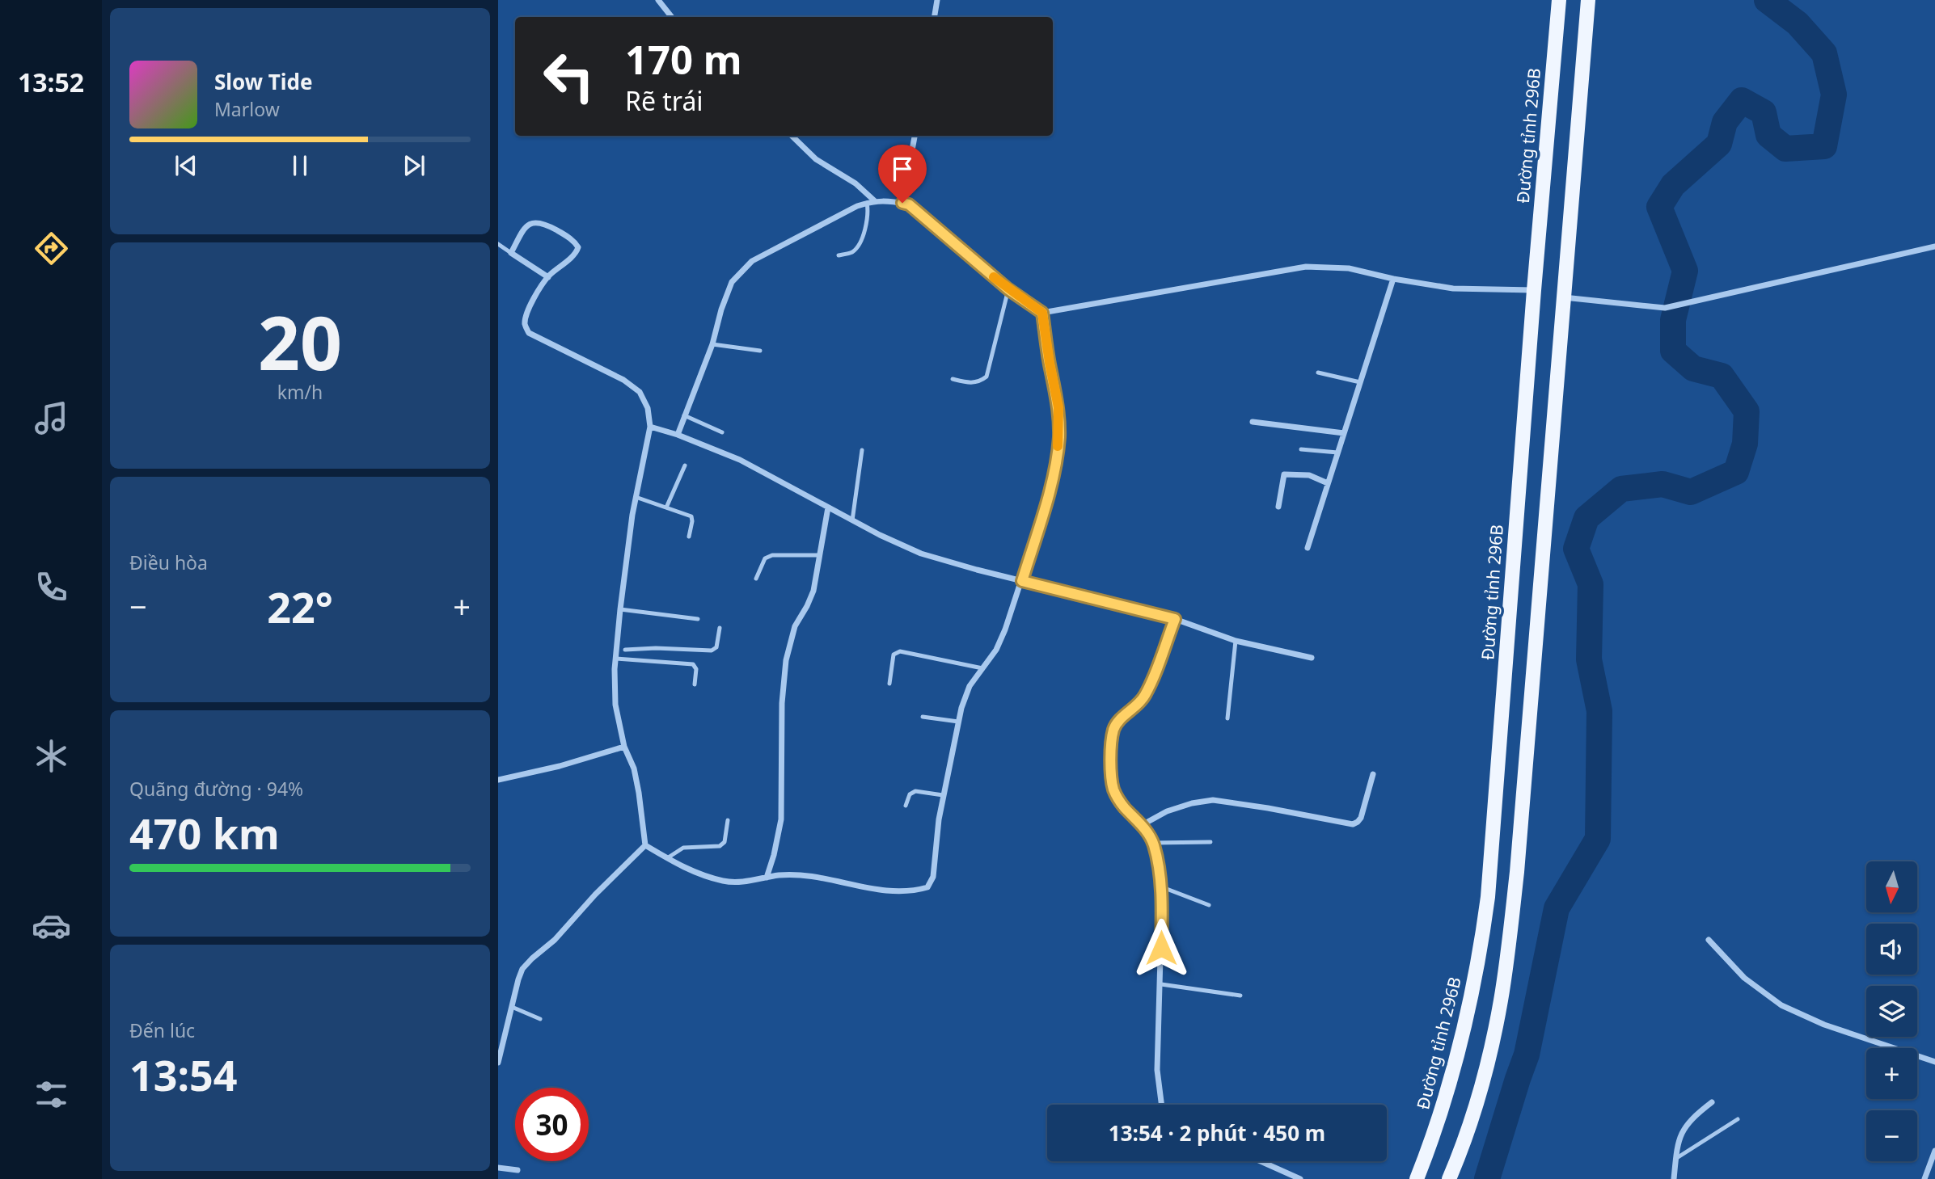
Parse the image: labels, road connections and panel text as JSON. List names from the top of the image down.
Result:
{
  "streets": {
    "main road": ["Đường tỉnh 296B"]
  },
  "north": "bottom",
  "page": {
    "tabs": "13:52",
    "turn": ["170 m", "Rẽ trái"],
    "song": ["Slow Tide", "Marlow"],
    "tile": [
      ["20", "km/h"],
      "Điều hòa",
      ["Quãng đường · 94%", "470 km"],
      ["Đến lúc", "13:54"]
    ],
    "heat": ["−", "22°", "+"],
    "map_buttons": ["+", "−"],
    "limit": "30",
    "trip": "13:54 · 2 phút · 450 m"
  }
}
